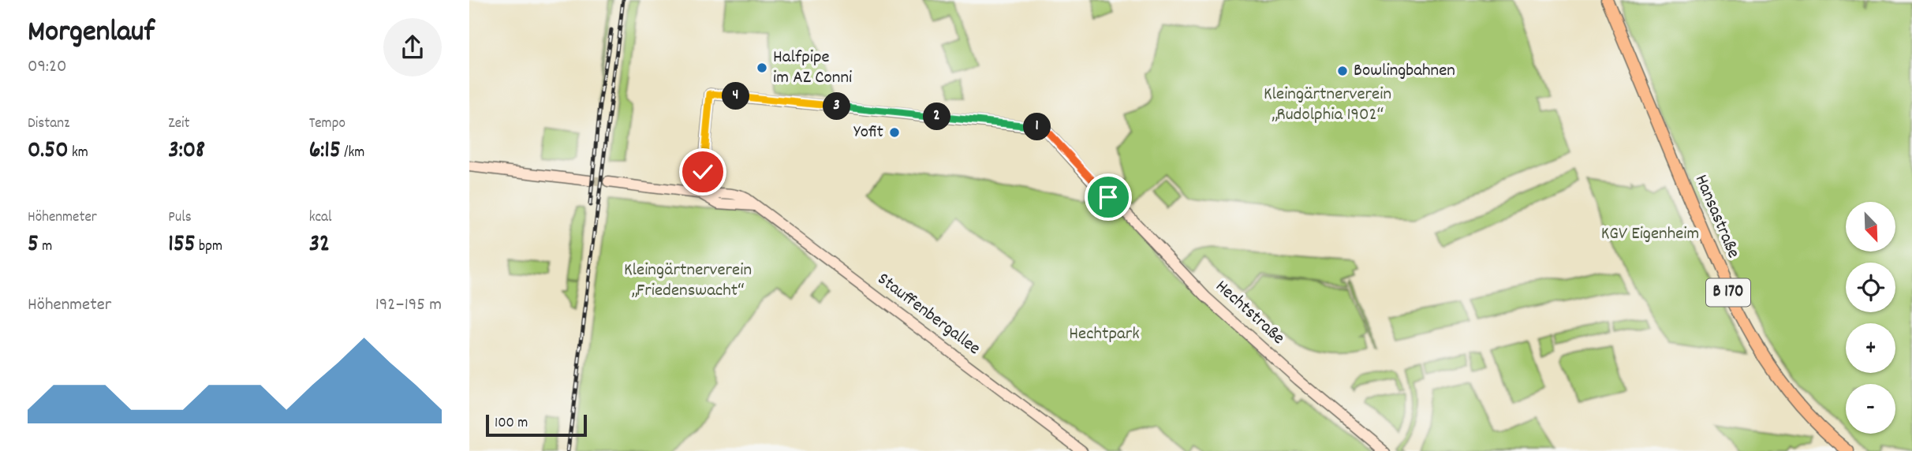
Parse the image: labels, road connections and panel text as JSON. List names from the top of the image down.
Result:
{
  "streets": {
    "main road": ["Hansastraße", "B 170"],
    "street": ["Hechtstraße", "Stauffenbergallee"]
  },
  "crossings": [
    ["Hechtstraße", "Stauffenbergallee"]
  ],
  "parks": [
    "Kleingärtnerverein „Rudolphia 1902“",
    "KGV Eigenheim",
    "Kleingärtnerverein „Friedenswacht“",
    "Hechtpark"
  ],
  "places": ["Halfpipe im AZ Conni", "Bowlingbahnen", "Yofit"],
  "scale_bar": "100 m",
  "north": "bottom right",
  "page": {
    "heading": ["Morgenlauf", "09:20"],
    "pins": [
      "4",
      "3",
      "2",
      "1"
    ],
    "stats": [
      ["Distanz", "0.50 km"],
      ["Zeit", "3:08"],
      ["Tempo", "6:15 /km"],
      ["Höhenmeter", "5 m"],
      ["Puls", "155 bpm"],
      ["kcal", "32"]
    ],
    "map_buttons": ["+", "−"],
    "chart": ["Höhenmeter", "192–195 m"],
    "scale": "100 m"
  }
}
